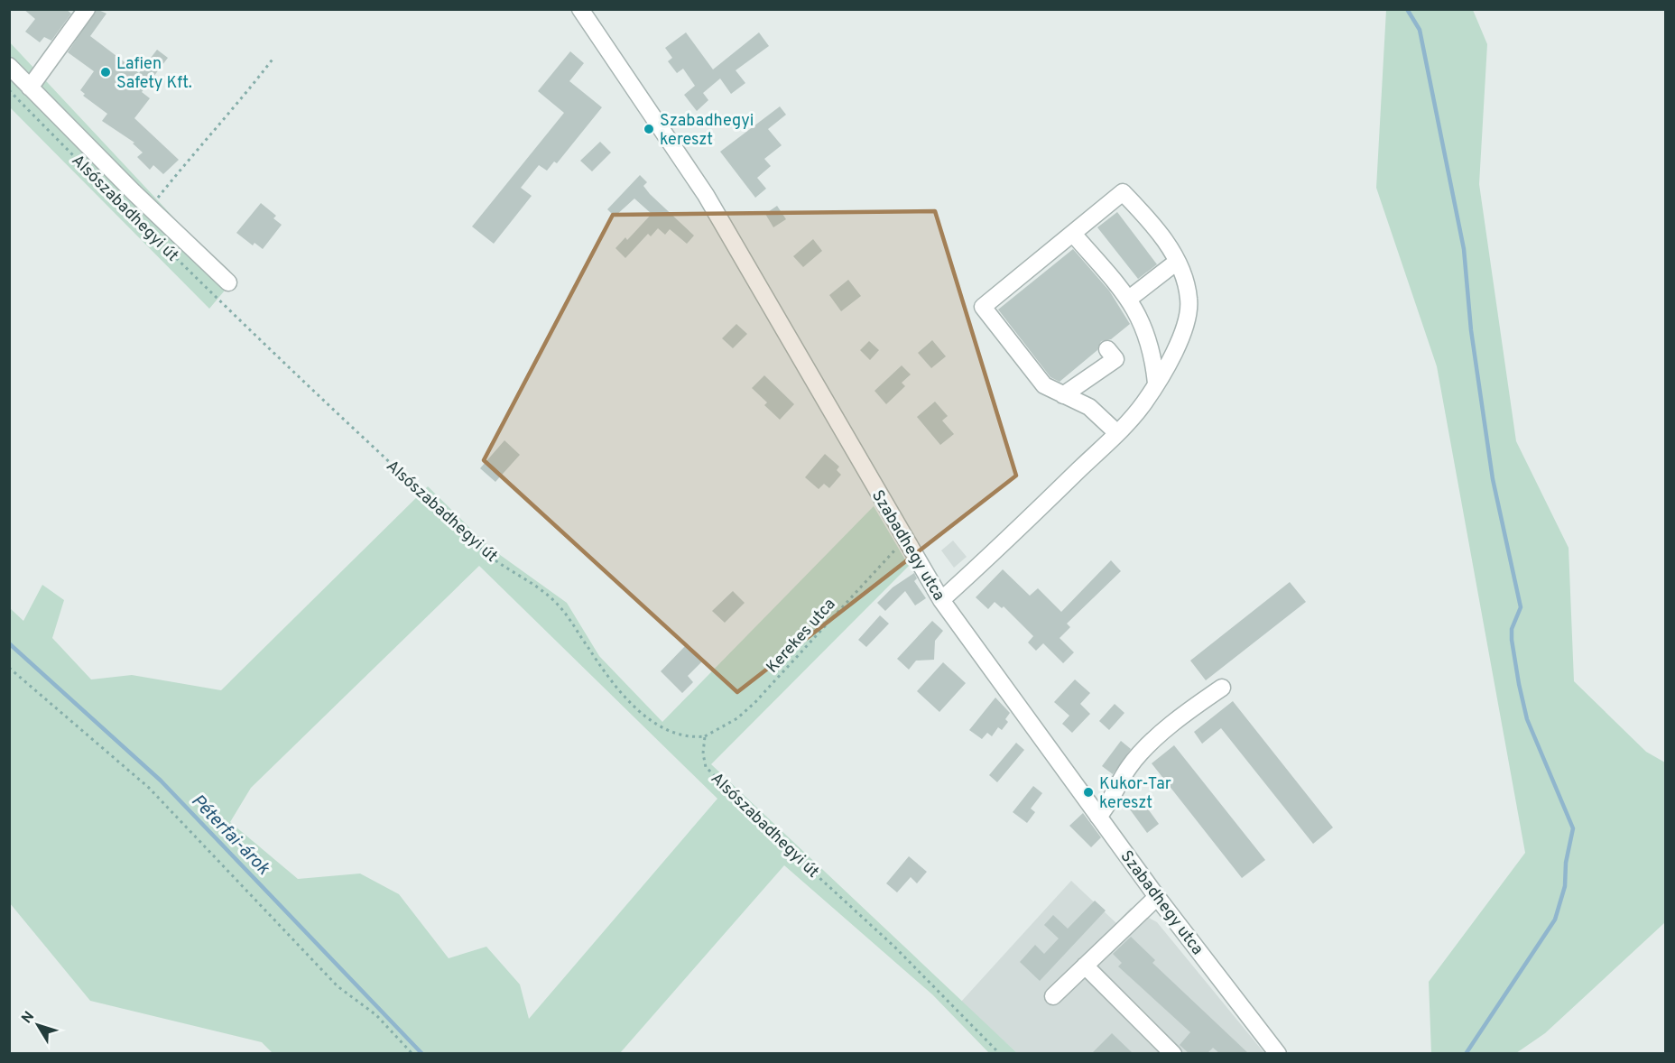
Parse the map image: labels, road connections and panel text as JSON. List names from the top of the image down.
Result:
{
  "streets": {
    "street": ["Alsószabadhegyi út", "Szabadhegy utca"],
    "path": ["Kerekes utca"]
  },
  "crossings": [
    ["Alsószabadhegyi út", "Kerekes utca"],
    ["Szabadhegy utca", "Kerekes utca"]
  ],
  "water": ["Péterfai-árok"],
  "places": ["Lafien Safety Kft.", "Szabadhegyi kereszt", "Kukor-Tar kereszt"],
  "north": "top left"
}
